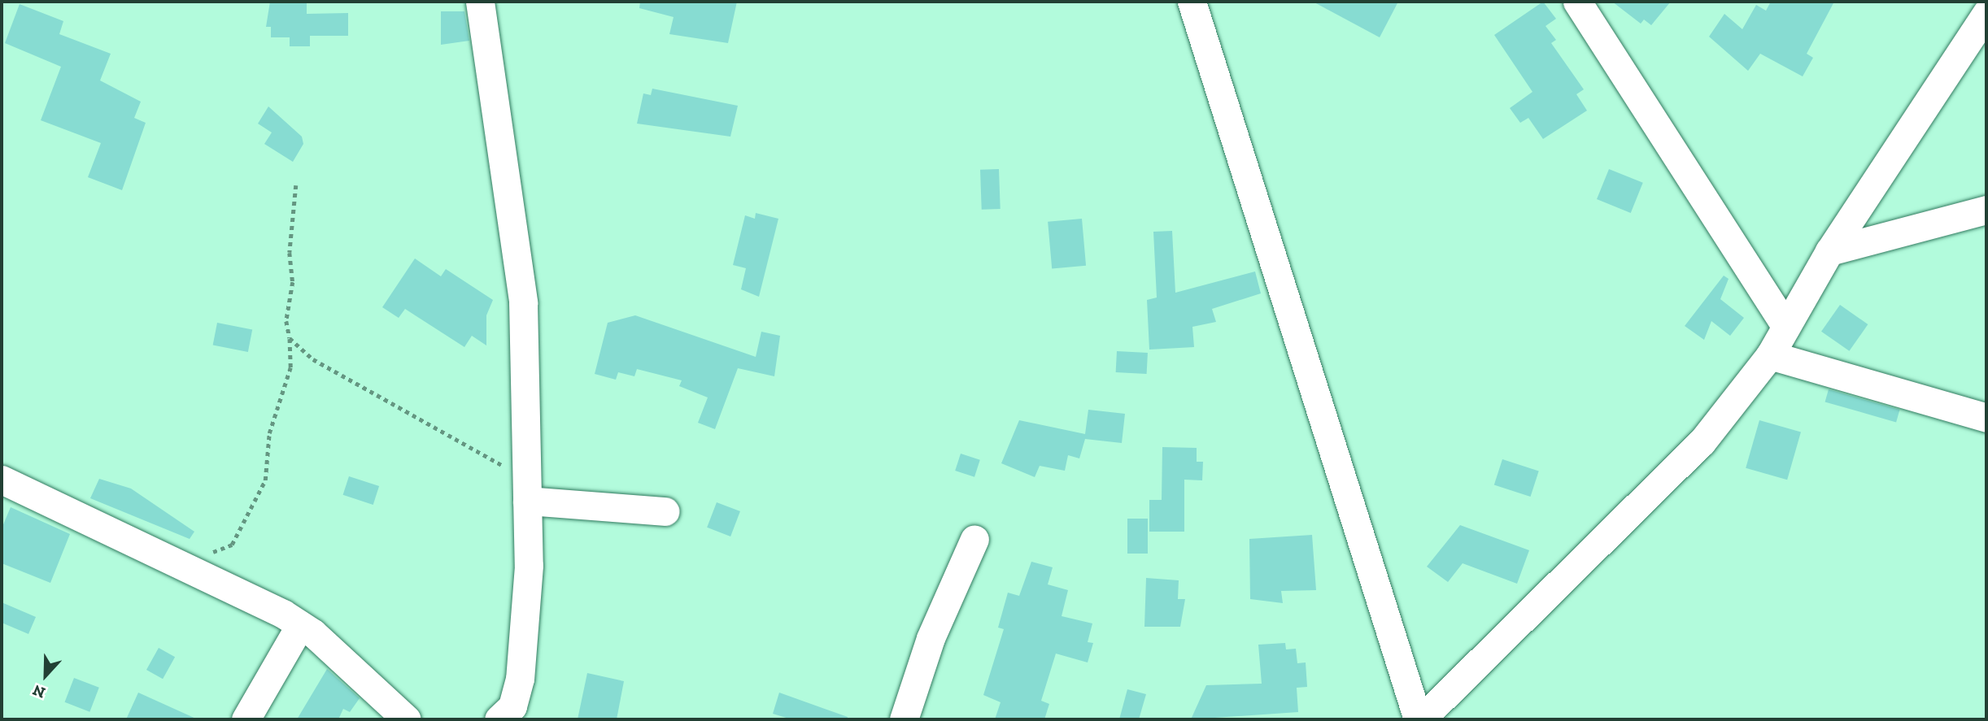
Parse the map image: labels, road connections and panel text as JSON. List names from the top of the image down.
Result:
{
  "north": "bottom"
}
